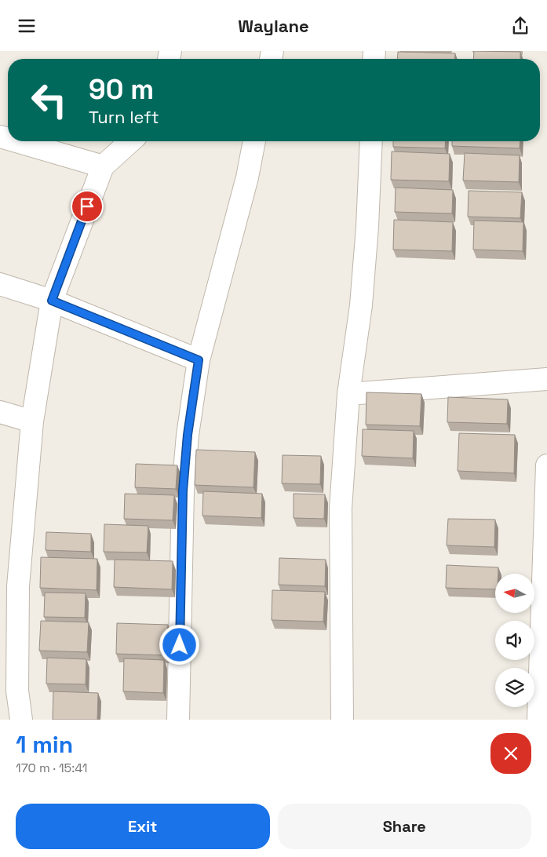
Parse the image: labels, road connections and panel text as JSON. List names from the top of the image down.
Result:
{
  "north": "left",
  "page": {
    "header": "Waylane",
    "turn": ["90 m", "Turn left"],
    "heading": ["1 min", "170 m · 15:41"],
    "buttons": ["Exit", "Share"]
  }
}
